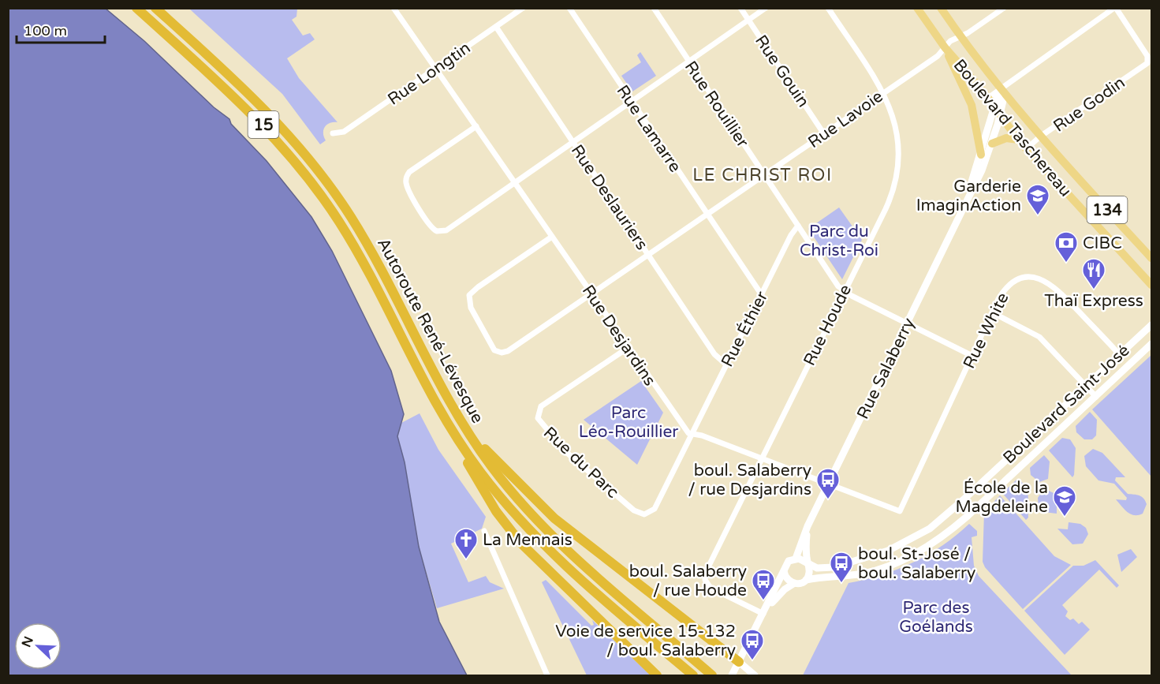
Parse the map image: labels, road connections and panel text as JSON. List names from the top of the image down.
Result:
{
  "streets": {
    "highway": ["15", "Autoroute René-Lévesque"],
    "main road": ["Boulevard Taschereau", "134"],
    "street": [
      "Rue Gouin",
      "Rue Longtin",
      "Rue Rouillier",
      "Rue Godin",
      "Rue Lavoie",
      "Rue Lamarre",
      "Rue Deslauriers",
      "Rue Houde",
      "Rue Éthier",
      "Rue White",
      "Rue Desjardins",
      "Rue Salaberry",
      "Boulevard Saint-José",
      "Rue du Parc"
    ]
  },
  "crossings": [
    ["Rue Gouin", "Rue Lavoie"],
    ["Rue Longtin", "Rue Deslauriers"],
    ["Rue Longtin", "Rue Desjardins"],
    ["Rue Rouillier", "Rue Lavoie"],
    ["Rue Rouillier", "Rue Houde"],
    ["Rue Rouillier", "Rue Éthier"],
    ["Rue Rouillier", "Rue White"],
    ["Rue Rouillier", "Rue Salaberry"],
    ["Rue Godin", "Boulevard Taschereau"],
    ["Rue Lavoie", "Boulevard Taschereau"],
    ["Rue Lavoie", "Rue Lamarre"],
    ["Rue Lavoie", "Rue Deslauriers"],
    ["Rue Lavoie", "Rue Houde"],
    ["Rue Lavoie", "Rue Desjardins"],
    ["Boulevard Taschereau", "Rue Salaberry"],
    ["Rue Lamarre", "Rue Éthier"],
    ["Rue Deslauriers", "Rue Éthier"],
    ["Rue Houde", "Rue Desjardins"],
    ["Rue Éthier", "Rue Desjardins"],
    ["Rue Éthier", "Rue du Parc"],
    ["Rue White", "Rue Desjardins"],
    ["Rue White", "Boulevard Saint-José"],
    ["Rue Desjardins", "Rue Salaberry"],
    ["Rue Desjardins", "Rue du Parc"],
    ["Rue Salaberry", "Boulevard Saint-José"]
  ],
  "districts": ["LE CHRIST ROI"],
  "parks": ["Parc du Christ-Roi", "Parc Léo-Rouillier", "Parc des Goélands"],
  "places": {
    "school or university": ["Garderie ImaginAction", "École de la Magdeleine"],
    "bank": ["CIBC"],
    "restaurant": ["Thaï Express"],
    "bus stop": [
      "boul. Salaberry / rue Desjardins",
      "boul. St-José / boul. Salaberry",
      "boul. Salaberry / rue Houde",
      "Voie de service 15-132 / boul. Salaberry"
    ],
    "church": ["La Mennais"]
  },
  "scale_bar": "100 m",
  "north": "top left"
}
